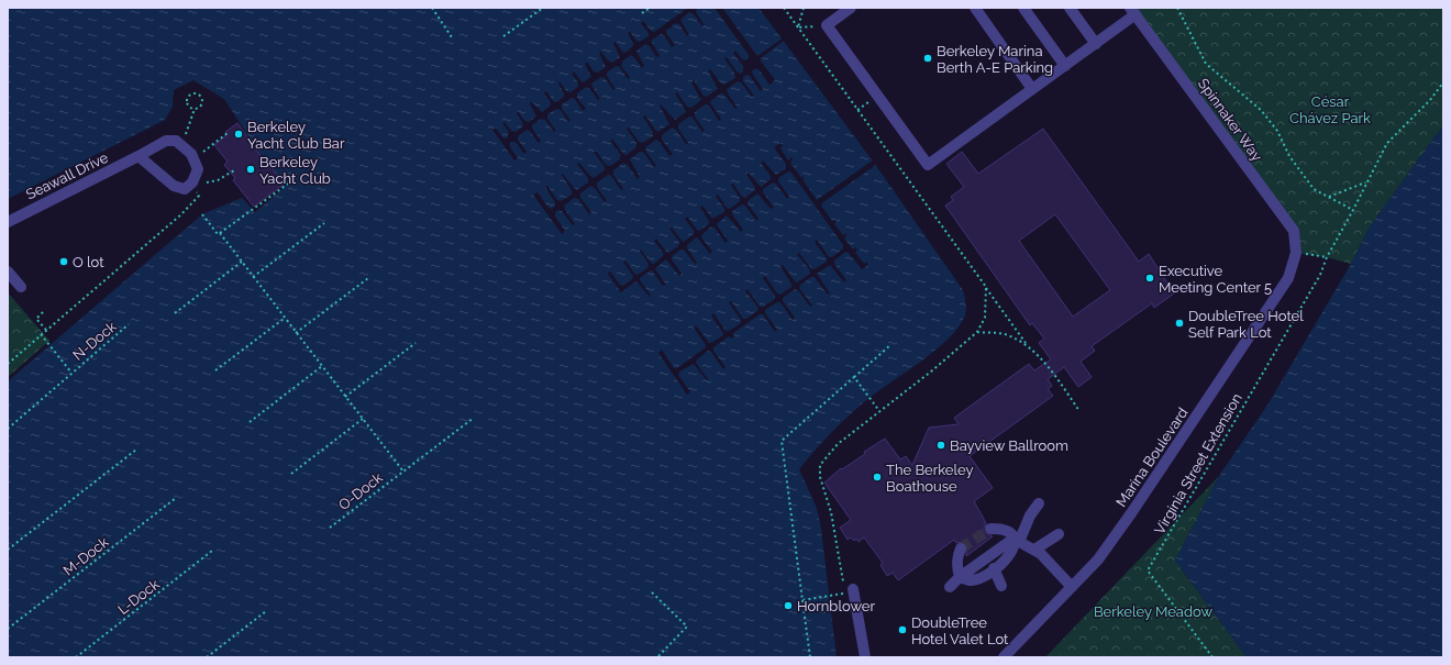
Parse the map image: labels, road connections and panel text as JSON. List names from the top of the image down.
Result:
{
  "streets": {
    "street": ["Spinnaker Way", "Seawall Drive", "Marina Boulevard"],
    "path": [
      "N-Dock",
      "Virginia Street Extension",
      "O-Dock",
      "M-Dock",
      "L-Dock"
    ]
  },
  "crossings": [
    ["Spinnaker Way", "Marina Boulevard"]
  ],
  "parks": ["César Chávez Park", "Berkeley Meadow"],
  "places": [
    "Berkeley Marina Berth A-E Parking",
    "Berkeley Yacht Club Bar",
    "Berkeley Yacht Club",
    "O lot",
    "Executive Meeting Center 5",
    "DoubleTree Hotel Self Park Lot",
    "Bayview Ballroom",
    "The Berkeley Boathouse",
    "Hornblower",
    "DoubleTree Hotel Valet Lot"
  ]
}
